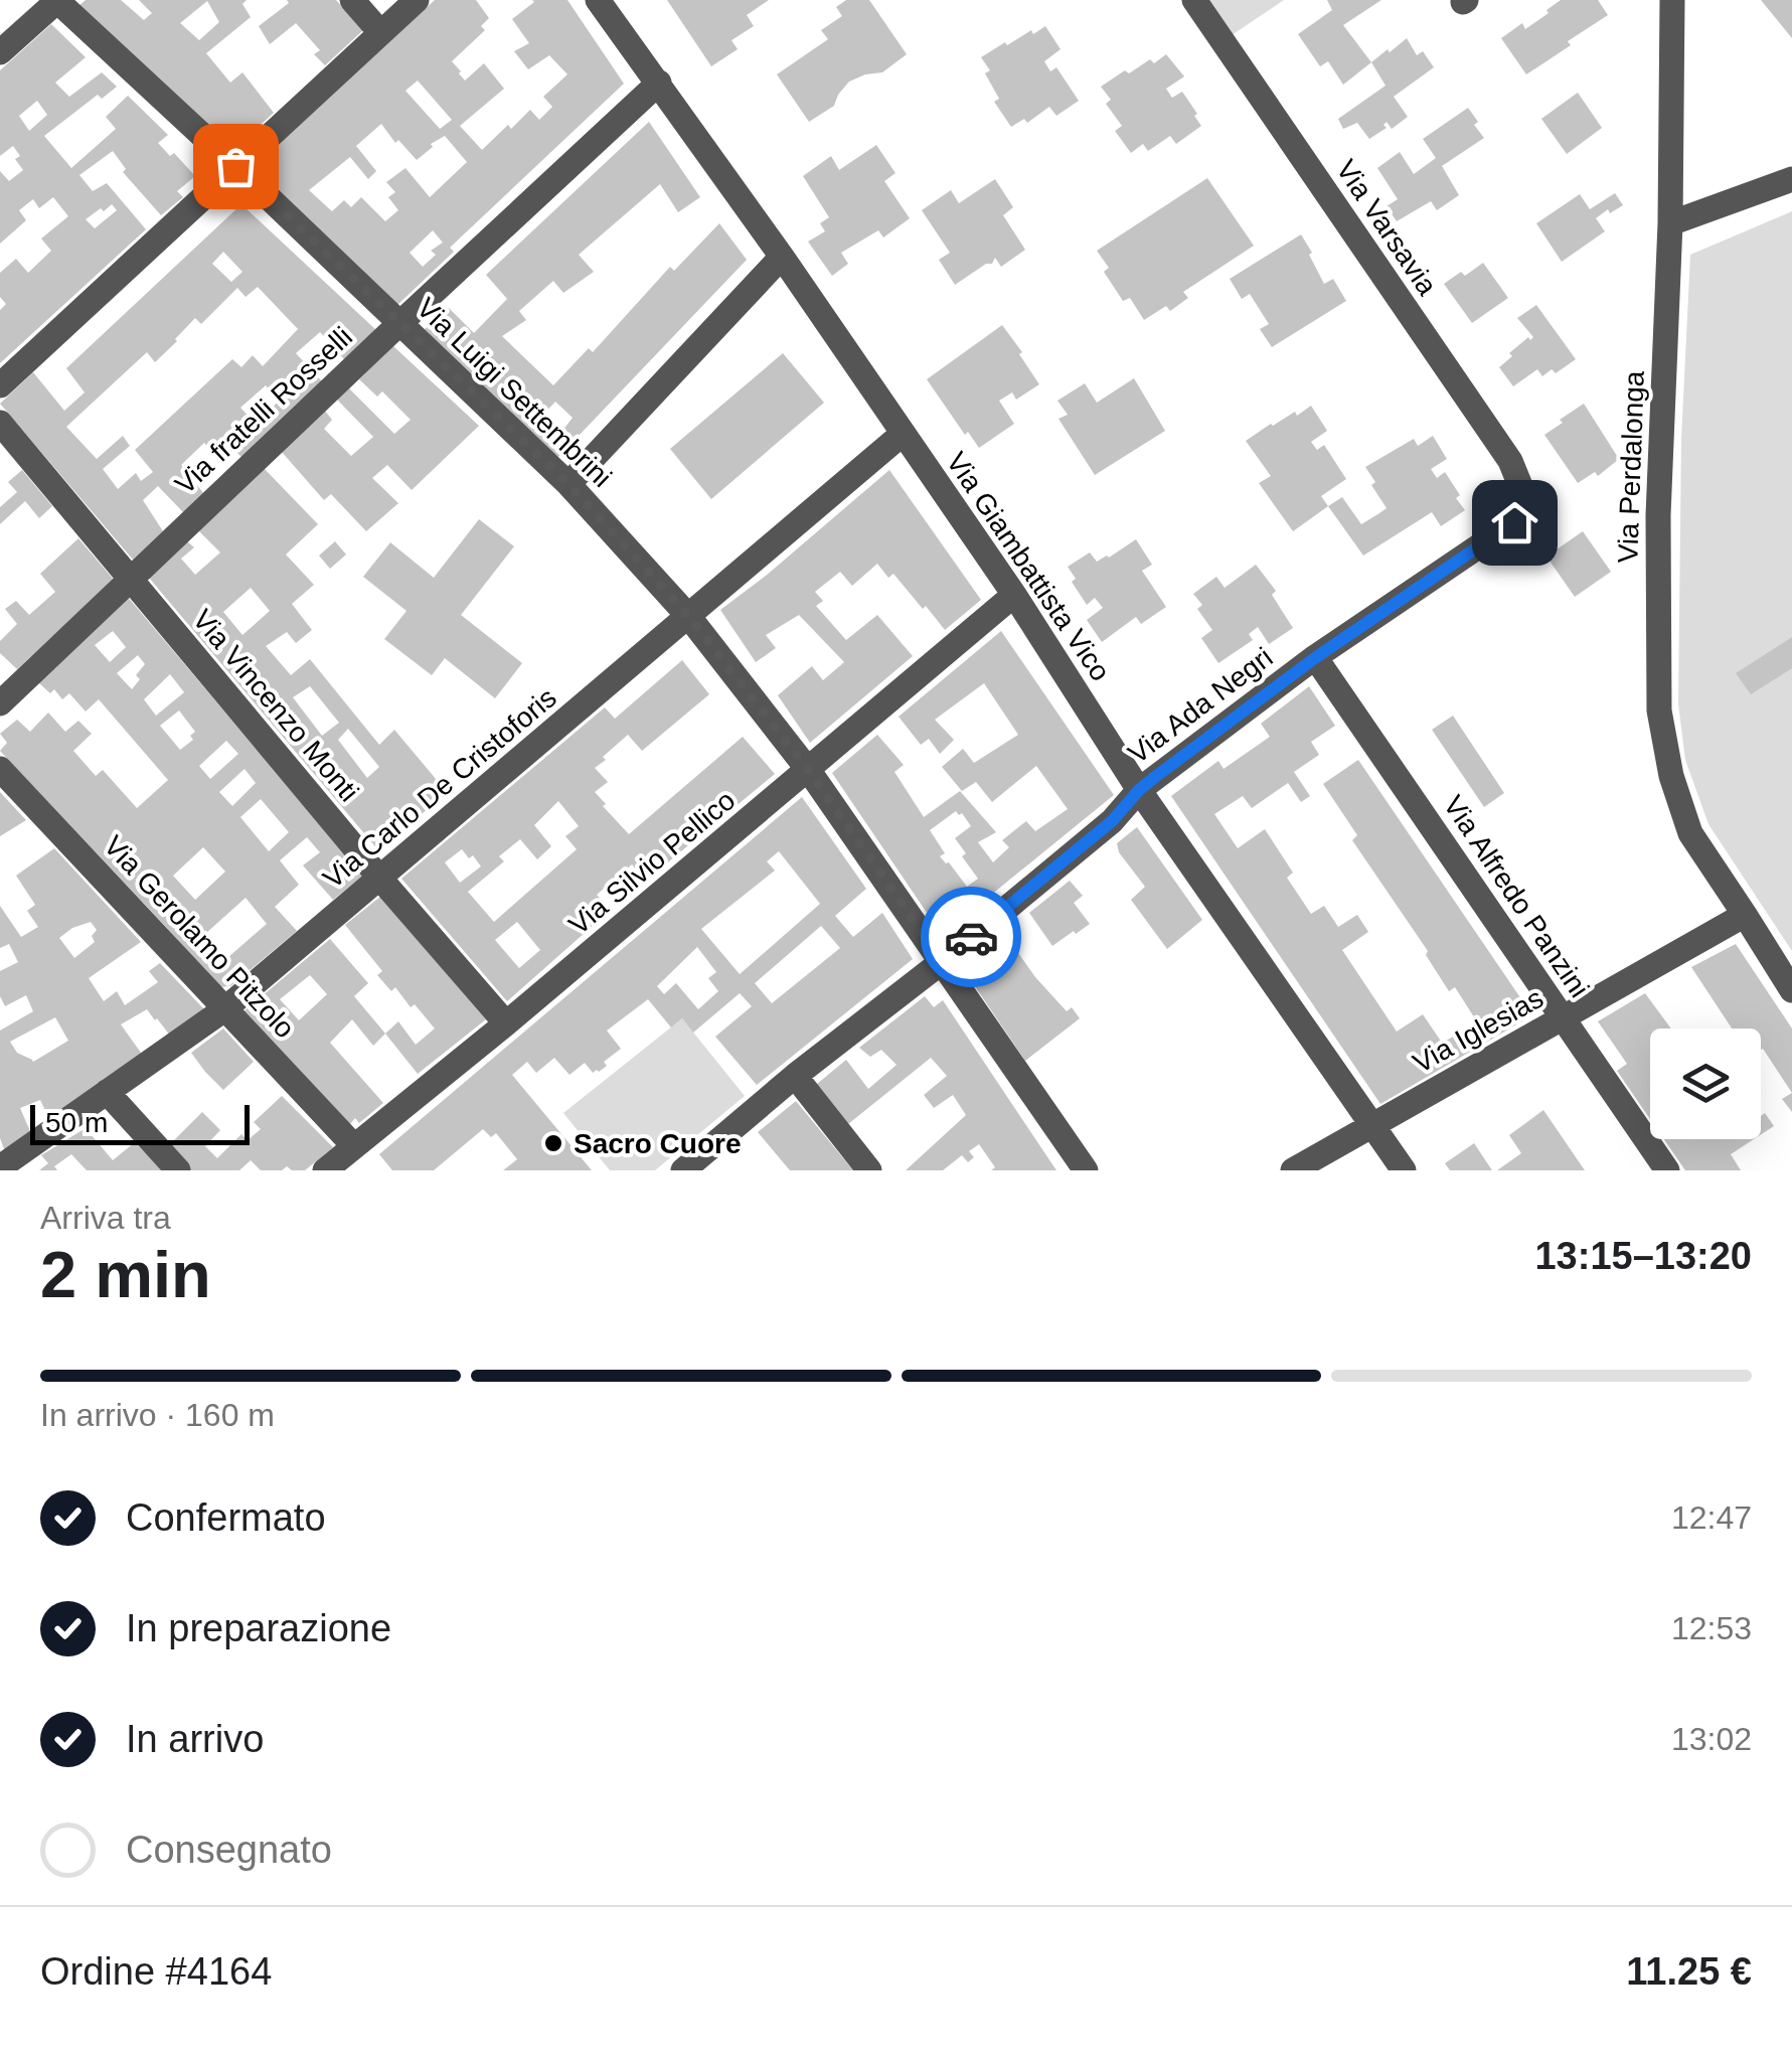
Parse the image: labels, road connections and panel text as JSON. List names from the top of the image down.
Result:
{
  "streets": {
    "street": [
      "Via Varsavia",
      "Via Luigi Settembrini",
      "Via fratelli Rosselli",
      "Via Perdalonga",
      "Via Giambattista Vico",
      "Via Vincenzo Monti",
      "Via Ada Negri",
      "Via Carlo De Cristoforis",
      "Via Silvio Pellico",
      "Via Alfredo Panzini",
      "Via Gerolamo Pitzolo",
      "Via Iglesias"
    ]
  },
  "crossings": [
    ["Via Varsavia", "Via Ada Negri"],
    ["Via Luigi Settembrini", "Via fratelli Rosselli"],
    ["Via Luigi Settembrini", "Via Ada Negri"],
    ["Via Luigi Settembrini", "Via Carlo De Cristoforis"],
    ["Via Luigi Settembrini", "Via Silvio Pellico"],
    ["Via fratelli Rosselli", "Via Giambattista Vico"],
    ["Via fratelli Rosselli", "Via Vincenzo Monti"],
    ["Via Perdalonga", "Via Iglesias"],
    ["Via Giambattista Vico", "Via Ada Negri"],
    ["Via Giambattista Vico", "Via Carlo De Cristoforis"],
    ["Via Giambattista Vico", "Via Silvio Pellico"],
    ["Via Giambattista Vico", "Via Iglesias"],
    ["Via Vincenzo Monti", "Via Carlo De Cristoforis"],
    ["Via Vincenzo Monti", "Via Silvio Pellico"],
    ["Via Ada Negri", "Via Alfredo Panzini"],
    ["Via Carlo De Cristoforis", "Via Gerolamo Pitzolo"],
    ["Via Silvio Pellico", "Via Gerolamo Pitzolo"],
    ["Via Alfredo Panzini", "Via Iglesias"]
  ],
  "places": ["Sacro Cuore"],
  "scale_bar": "50 m",
  "page": {
    "scale": "50 m",
    "heading": ["2 min", "Arriva tra", "13:15–13:20"],
    "panel": ["Ordine #4164", "11.25 €"],
    "bar": "In arrivo · 160 m",
    "list": [
      ["Confermato", "12:47"],
      ["In preparazione", "12:53"],
      ["In arrivo", "13:02"],
      "Consegnato"
    ]
  }
}
